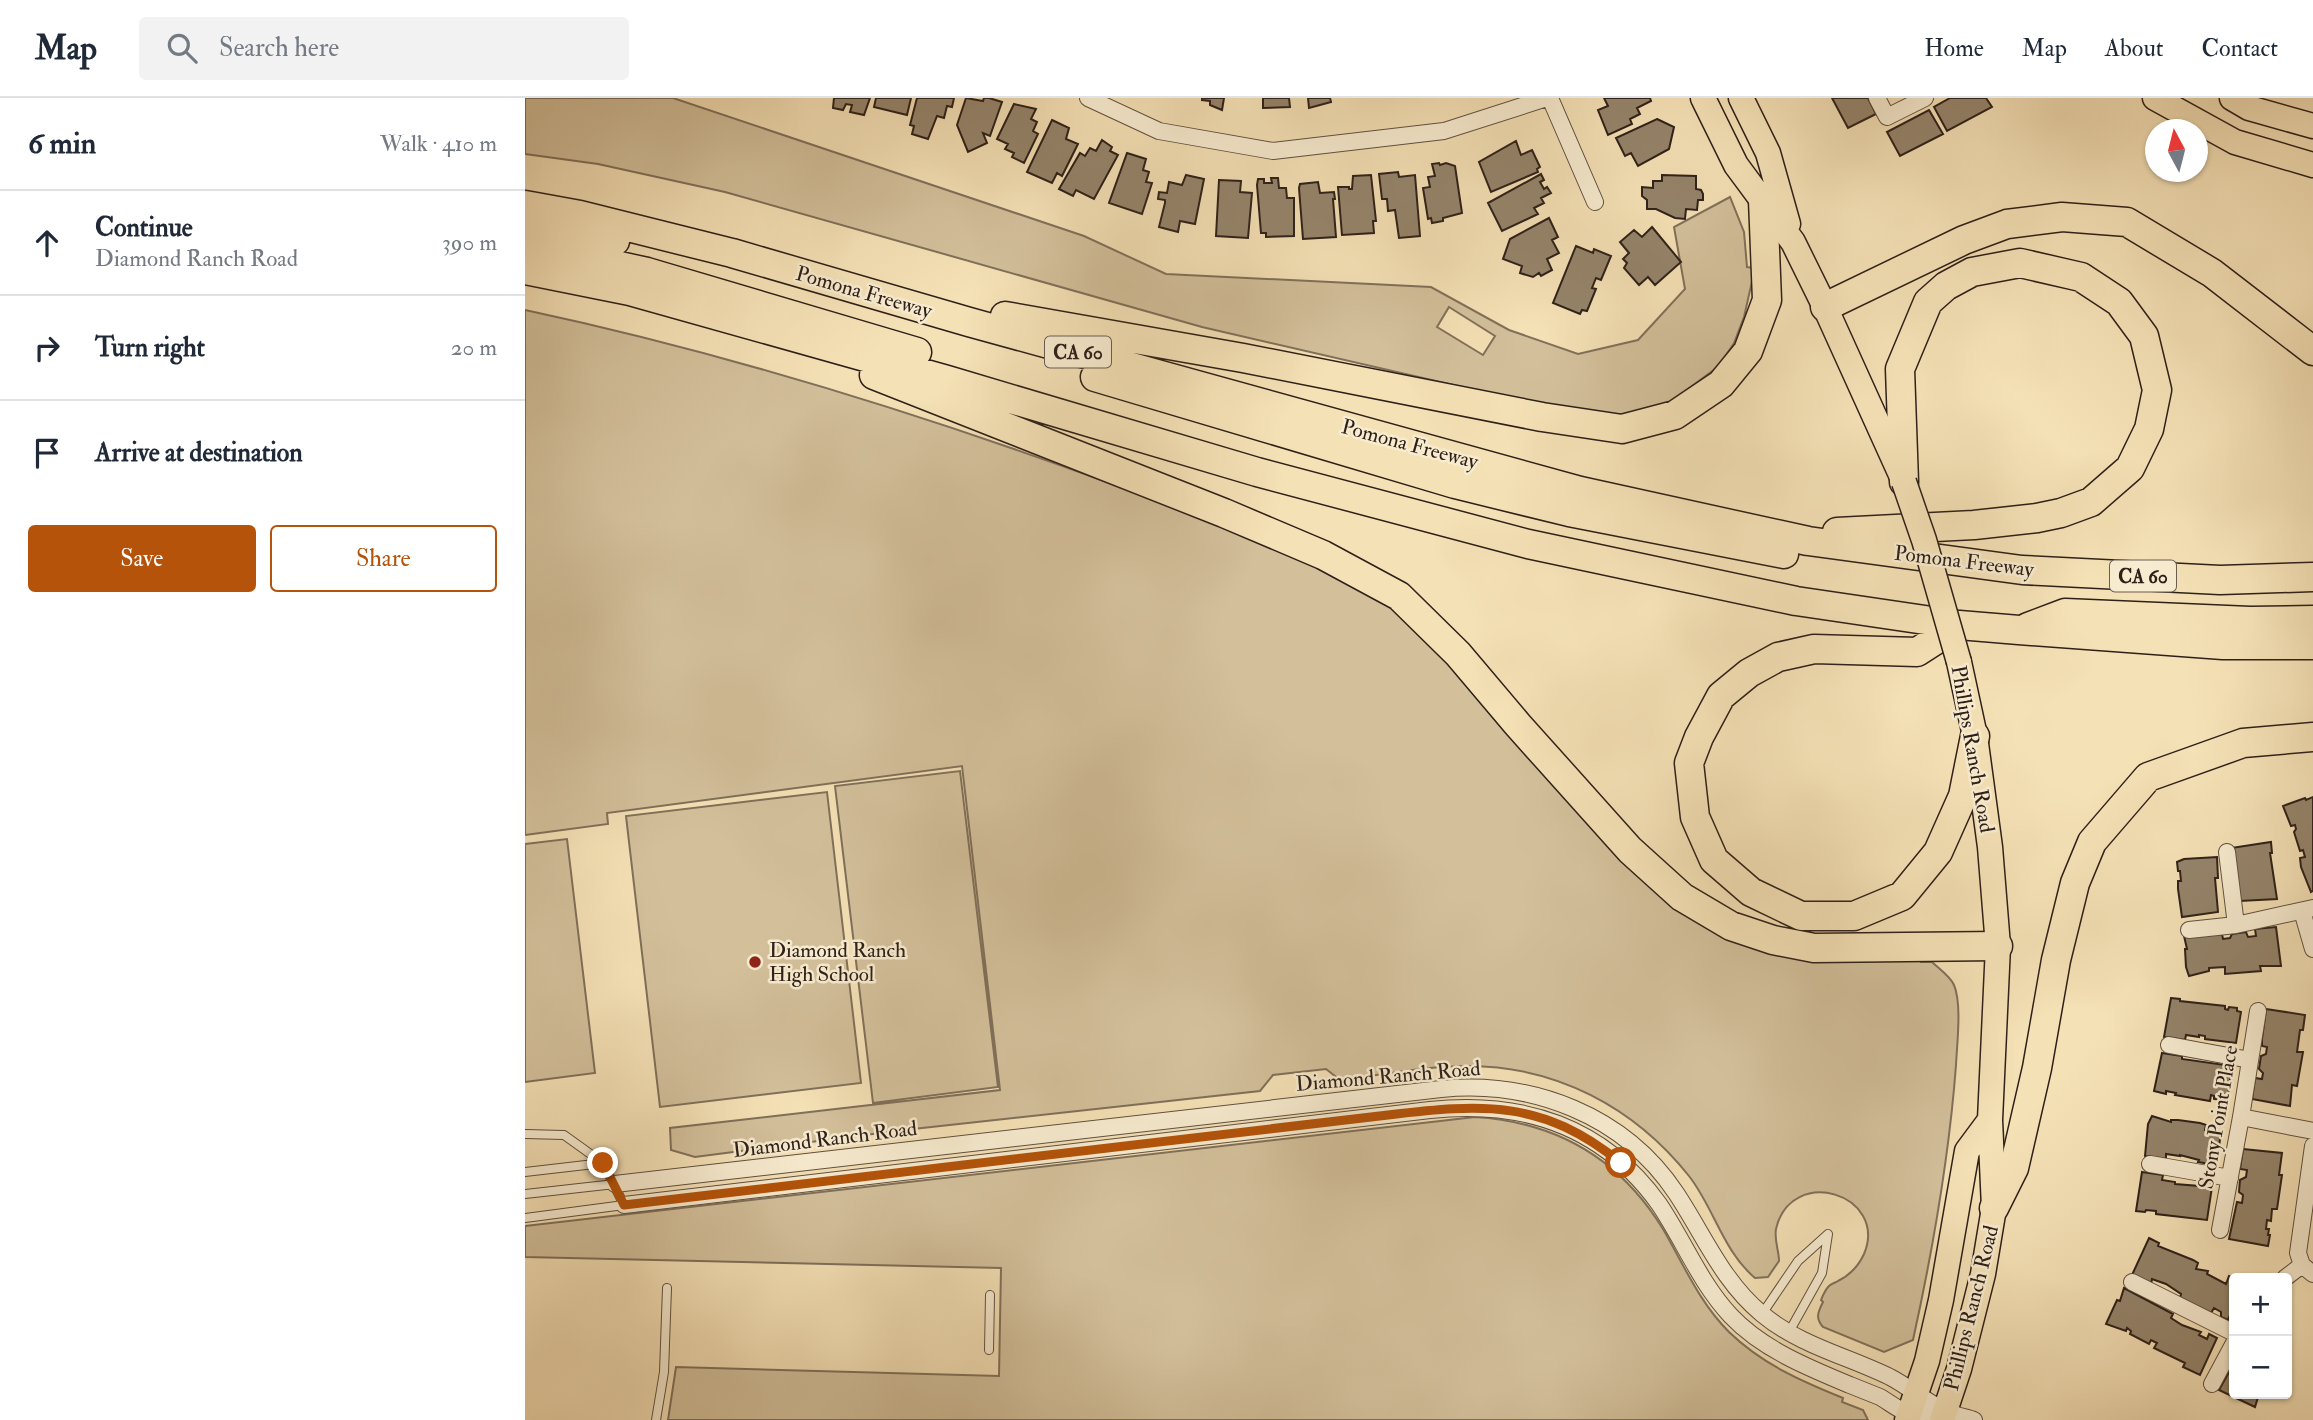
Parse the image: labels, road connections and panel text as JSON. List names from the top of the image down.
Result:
{
  "streets": {
    "highway": ["Pomona Freeway", "CA 60"],
    "main road": ["Phillips Ranch Road"],
    "street": ["Diamond Ranch Road", "Stony Point Place"]
  },
  "crossings": [
    ["Phillips Ranch Road", "Diamond Ranch Road"]
  ],
  "places": ["Diamond Ranch High School"],
  "north": "top",
  "page": {
    "header": "Map",
    "search": "Search here",
    "nav": [
      "Home",
      "Map",
      "About",
      "Contact"
    ],
    "heading": ["6 min", "Walk · 410 m"],
    "list": [
      ["Continue", "Diamond Ranch Road", "390 m"],
      ["Turn right", "20 m"],
      "Arrive at destination"
    ],
    "buttons": ["Save", "Share"],
    "map_buttons": ["+", "−"]
  }
}
